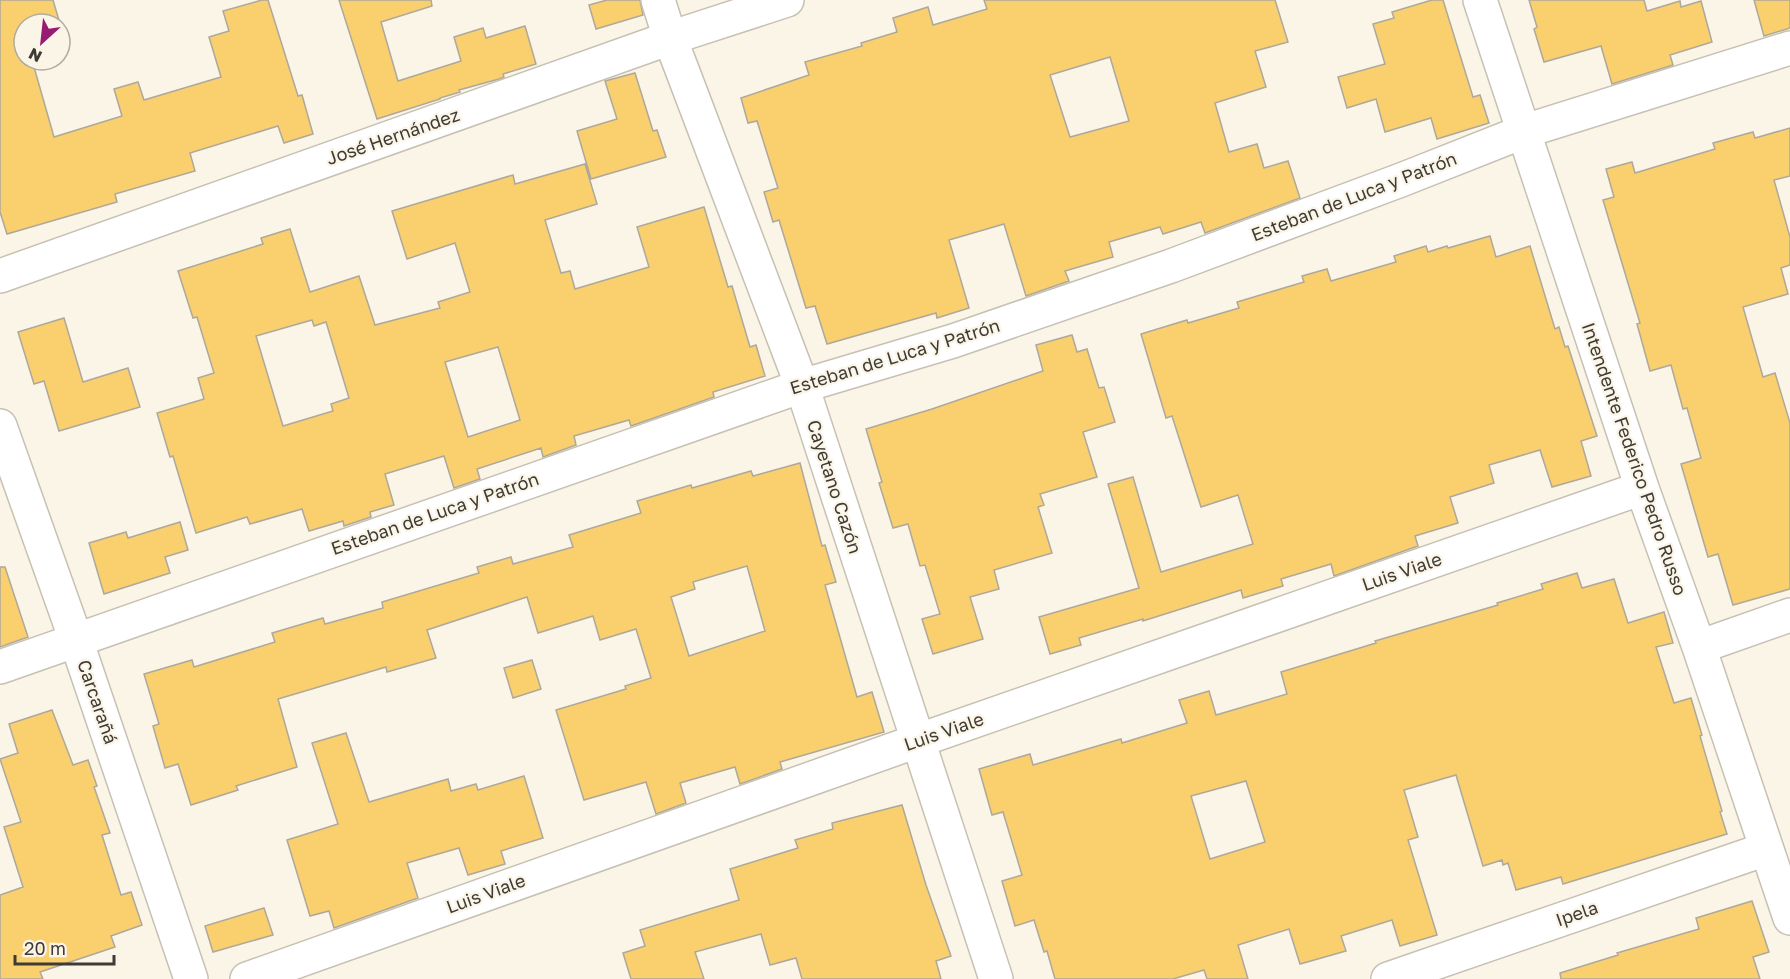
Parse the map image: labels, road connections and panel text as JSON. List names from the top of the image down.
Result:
{
  "streets": {
    "street": [
      "José Hernández",
      "Esteban de Luca y Patrón",
      "Intendente Federico Pedro Russo",
      "Cayetano Cazón",
      "Luis Viale",
      "Carcarañá",
      "Ipela"
    ]
  },
  "crossings": [
    ["José Hernández", "Cayetano Cazón"],
    ["Esteban de Luca y Patrón", "Intendente Federico Pedro Russo"],
    ["Esteban de Luca y Patrón", "Cayetano Cazón"],
    ["Esteban de Luca y Patrón", "Carcarañá"],
    ["Intendente Federico Pedro Russo", "Luis Viale"],
    ["Intendente Federico Pedro Russo", "Ipela"],
    ["Cayetano Cazón", "Luis Viale"]
  ],
  "scale_bar": "20 m",
  "north": "bottom left"
}
